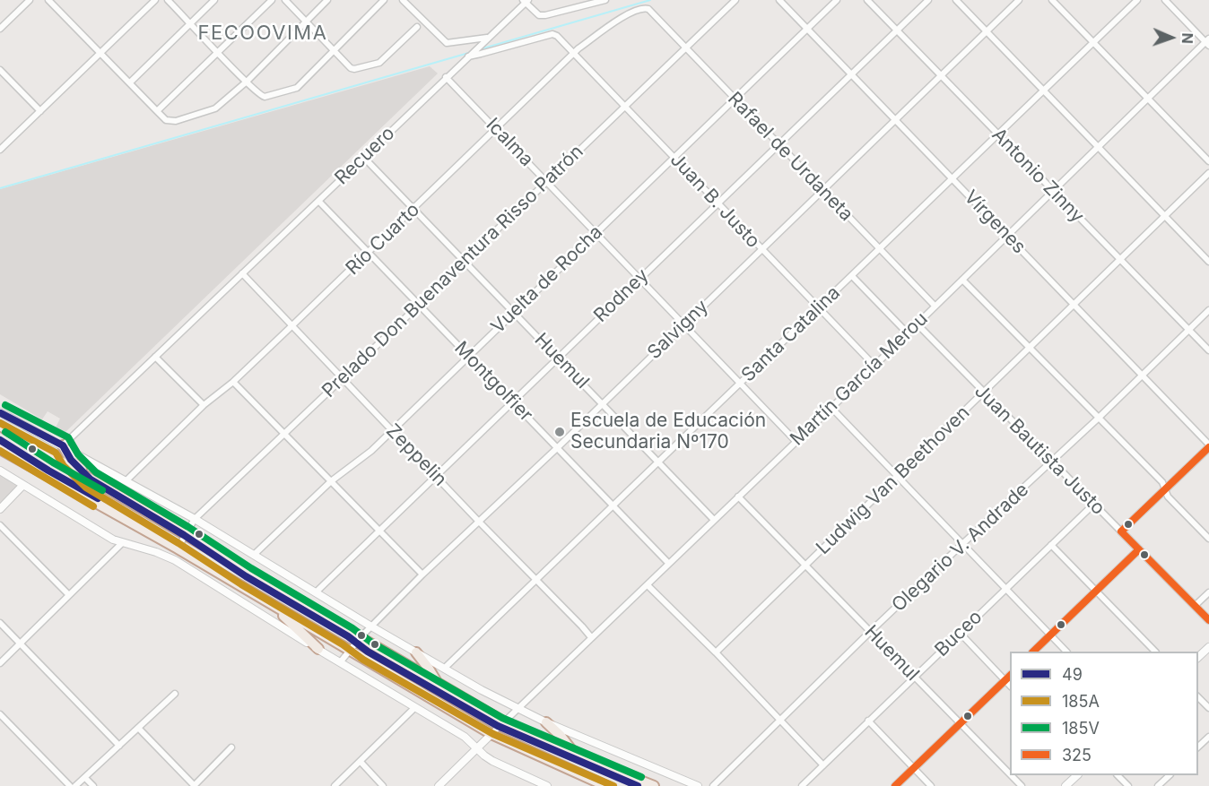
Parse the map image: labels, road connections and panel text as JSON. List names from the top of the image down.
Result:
{
  "streets": {
    "street": [
      "Icalma",
      "Recuero",
      "Rafael de Urdaneta",
      "Antonio Zinny",
      "Juan B. Justo",
      "Vírgenes",
      "Río Cuarto",
      "Prelado Don Buenaventura Risso Patrón",
      "Vuelta de Rocha",
      "Rodney",
      "Salvigny",
      "Santa Catalina",
      "Huemul",
      "Martín García Merou",
      "Montgolfier",
      "Juan Bautista Justo",
      "Zeppelin",
      "Ludwig Van Beethoven",
      "Olegario V. Andrade",
      "Buceo"
    ]
  },
  "crossings": [
    ["Icalma", "Recuero"],
    ["Icalma", "Río Cuarto"],
    ["Icalma", "Prelado Don Buenaventura Risso Patrón"],
    ["Icalma", "Vuelta de Rocha"],
    ["Icalma", "Rodney"],
    ["Icalma", "Salvigny"],
    ["Icalma", "Santa Catalina"],
    ["Icalma", "Martín García Merou"],
    ["Recuero", "Juan B. Justo"],
    ["Recuero", "Huemul"],
    ["Recuero", "Montgolfier"],
    ["Recuero", "Zeppelin"],
    ["Rafael de Urdaneta", "Río Cuarto"],
    ["Rafael de Urdaneta", "Prelado Don Buenaventura Risso Patrón"],
    ["Rafael de Urdaneta", "Vuelta de Rocha"],
    ["Rafael de Urdaneta", "Rodney"],
    ["Rafael de Urdaneta", "Salvigny"],
    ["Rafael de Urdaneta", "Santa Catalina"],
    ["Rafael de Urdaneta", "Martín García Merou"],
    ["Antonio Zinny", "Rodney"],
    ["Antonio Zinny", "Salvigny"],
    ["Antonio Zinny", "Santa Catalina"],
    ["Antonio Zinny", "Martín García Merou"],
    ["Antonio Zinny", "Ludwig Van Beethoven"],
    ["Antonio Zinny", "Olegario V. Andrade"],
    ["Juan B. Justo", "Río Cuarto"],
    ["Juan B. Justo", "Prelado Don Buenaventura Risso Patrón"],
    ["Juan B. Justo", "Vuelta de Rocha"],
    ["Juan B. Justo", "Rodney"],
    ["Juan B. Justo", "Salvigny"],
    ["Juan B. Justo", "Santa Catalina"],
    ["Juan B. Justo", "Martín García Merou"],
    ["Vírgenes", "Vuelta de Rocha"],
    ["Vírgenes", "Rodney"],
    ["Vírgenes", "Salvigny"],
    ["Vírgenes", "Santa Catalina"],
    ["Vírgenes", "Martín García Merou"],
    ["Vírgenes", "Ludwig Van Beethoven"],
    ["Vírgenes", "Olegario V. Andrade"],
    ["Río Cuarto", "Huemul"],
    ["Río Cuarto", "Montgolfier"],
    ["Río Cuarto", "Zeppelin"],
    ["Prelado Don Buenaventura Risso Patrón", "Huemul"],
    ["Prelado Don Buenaventura Risso Patrón", "Montgolfier"],
    ["Prelado Don Buenaventura Risso Patrón", "Zeppelin"],
    ["Vuelta de Rocha", "Huemul"],
    ["Vuelta de Rocha", "Montgolfier"],
    ["Vuelta de Rocha", "Zeppelin"],
    ["Rodney", "Huemul"],
    ["Rodney", "Montgolfier"],
    ["Rodney", "Zeppelin"],
    ["Salvigny", "Huemul"],
    ["Salvigny", "Montgolfier"],
    ["Salvigny", "Zeppelin"],
    ["Santa Catalina", "Huemul"],
    ["Santa Catalina", "Montgolfier"],
    ["Santa Catalina", "Zeppelin"],
    ["Huemul", "Martín García Merou"],
    ["Huemul", "Ludwig Van Beethoven"],
    ["Huemul", "Olegario V. Andrade"],
    ["Huemul", "Buceo"],
    ["Martín García Merou", "Montgolfier"],
    ["Martín García Merou", "Juan Bautista Justo"],
    ["Martín García Merou", "Zeppelin"],
    ["Juan Bautista Justo", "Ludwig Van Beethoven"],
    ["Juan Bautista Justo", "Olegario V. Andrade"],
    ["Juan Bautista Justo", "Buceo"]
  ],
  "districts": ["FECOOVIMA"],
  "places": ["Escuela de Educación Secundaria Nº170"],
  "lines": [
    "transit line 185V",
    "transit line 49",
    "transit line 185A",
    "transit line 325"
  ],
  "legend": [
    "49",
    "185A",
    "185V",
    "325"
  ],
  "north": "right"
}
